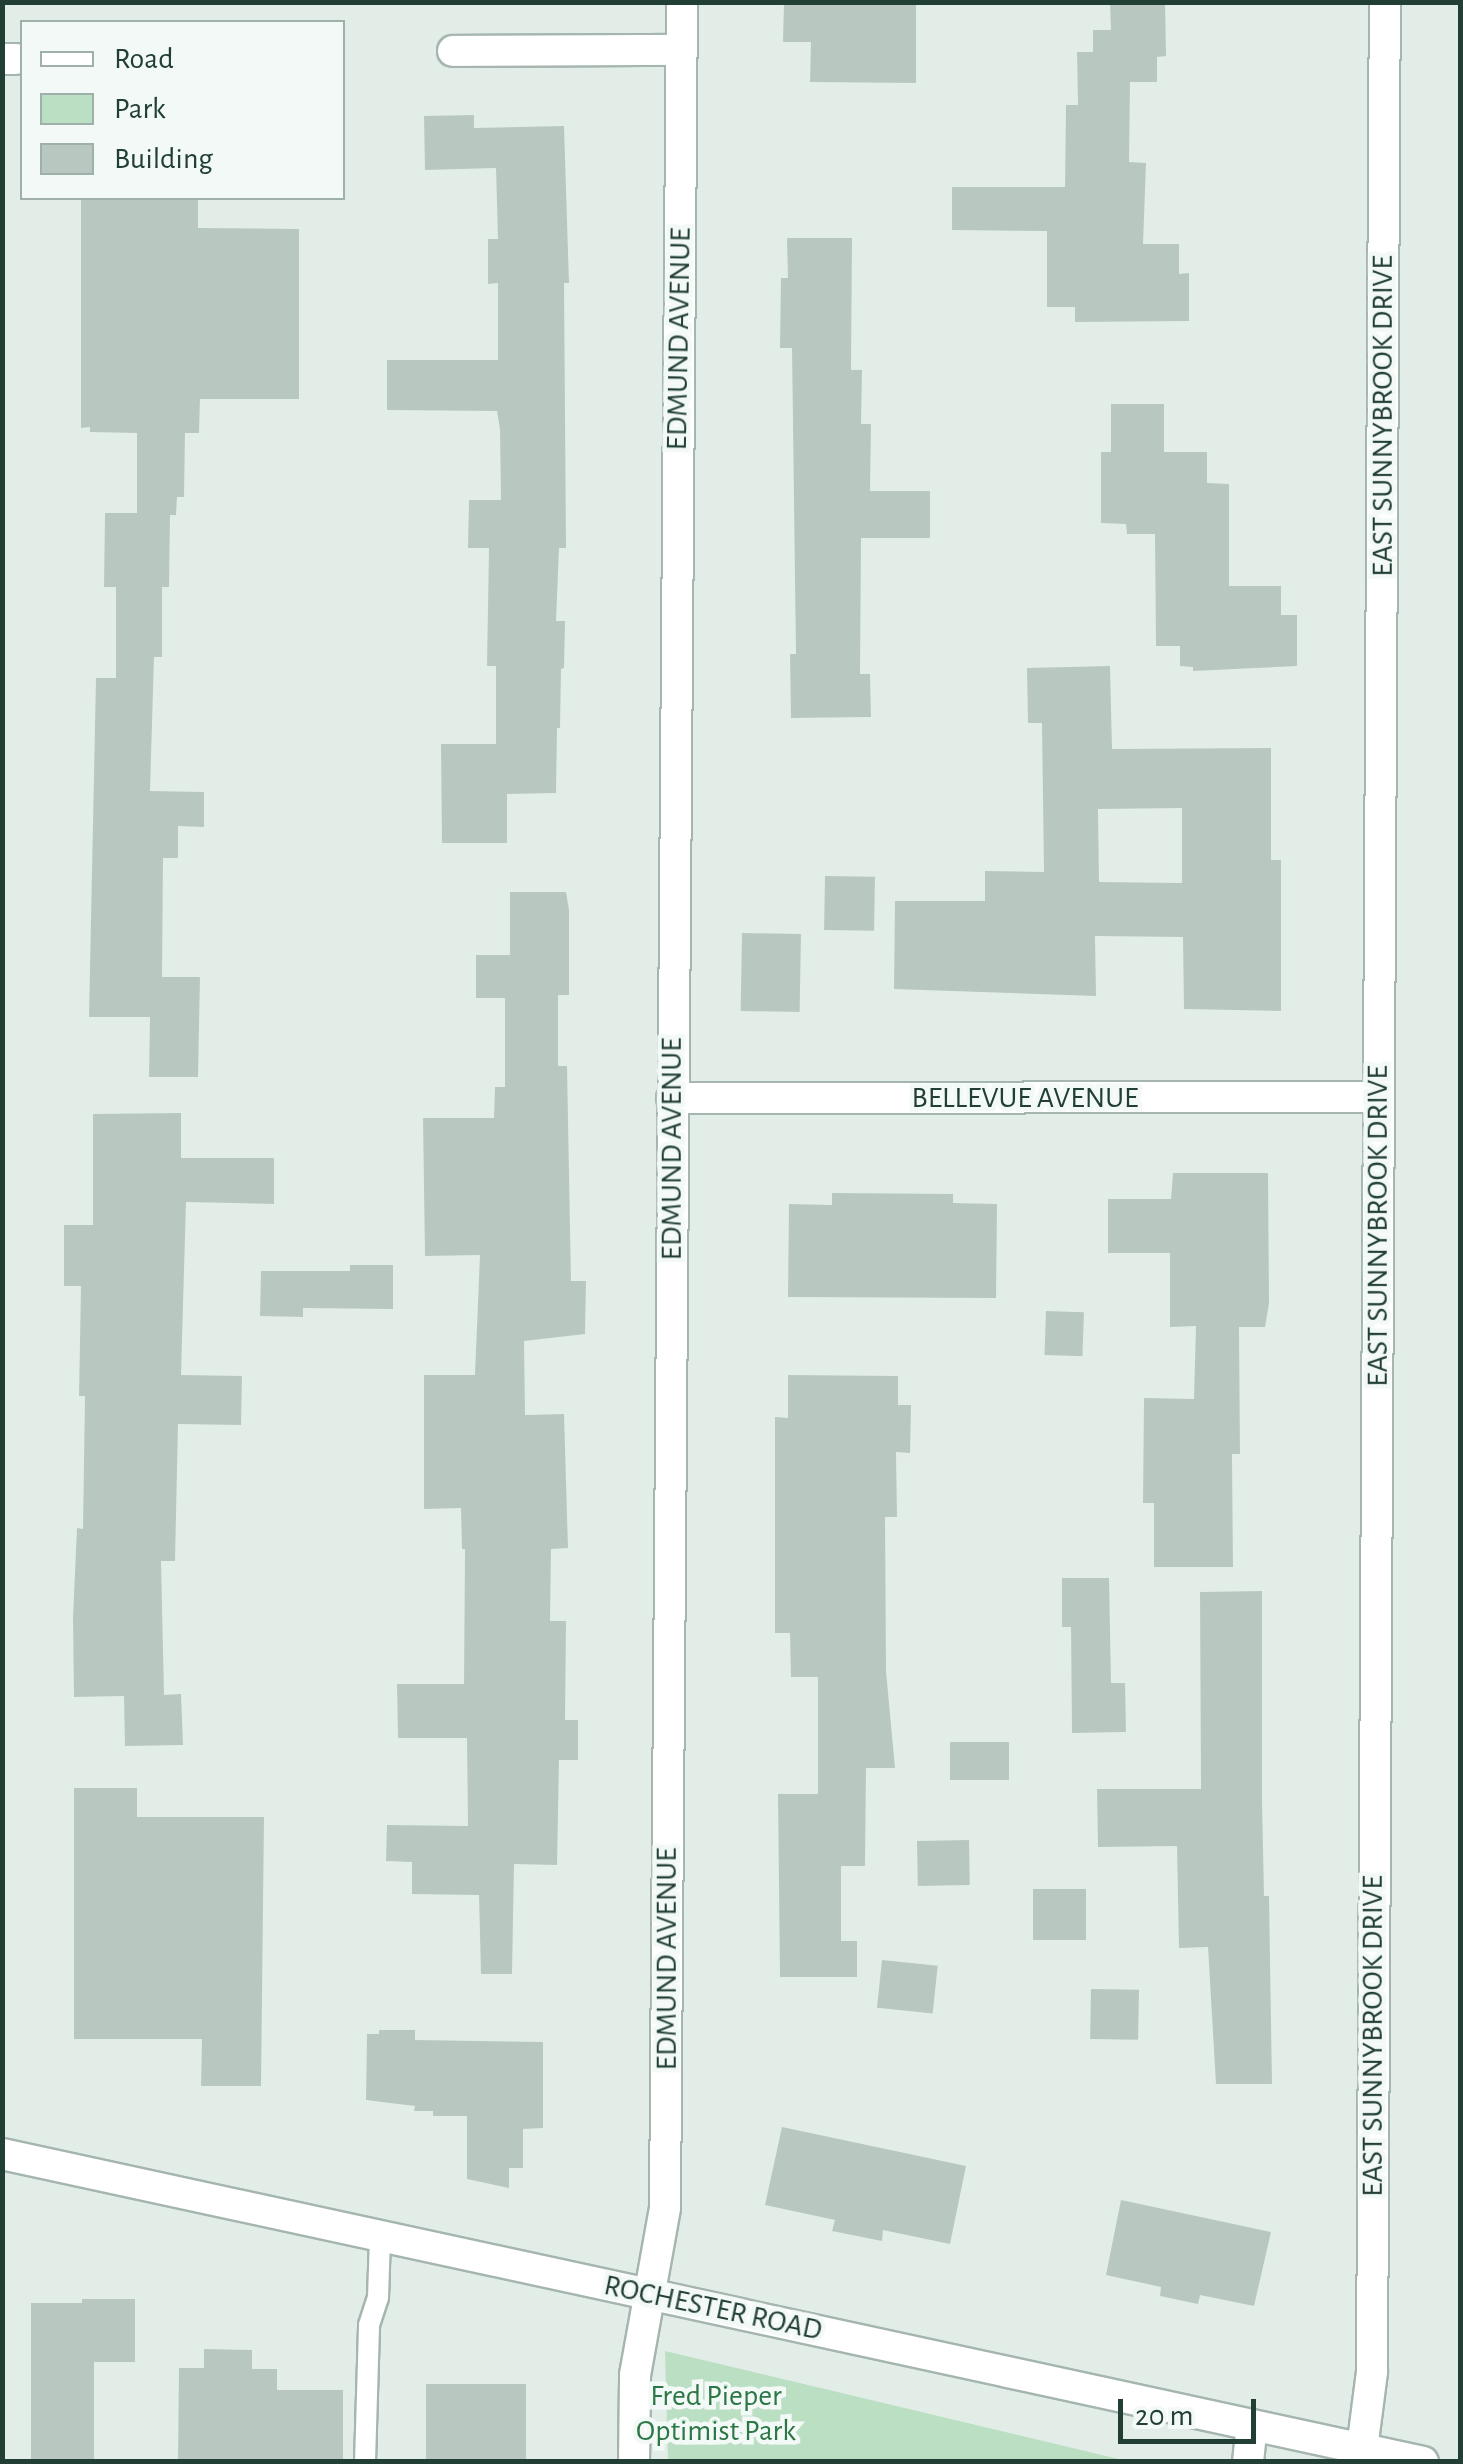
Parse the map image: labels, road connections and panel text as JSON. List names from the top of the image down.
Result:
{
  "streets": {
    "street": [
      "EDMUND AVENUE",
      "EAST SUNNYBROOK DRIVE",
      "BELLEVUE AVENUE",
      "ROCHESTER ROAD"
    ]
  },
  "crossings": [
    ["EDMUND AVENUE", "BELLEVUE AVENUE"],
    ["EDMUND AVENUE", "ROCHESTER ROAD"],
    ["EAST SUNNYBROOK DRIVE", "BELLEVUE AVENUE"],
    ["EAST SUNNYBROOK DRIVE", "ROCHESTER ROAD"]
  ],
  "parks": ["Fred Pieper Optimist Park"],
  "legend": ["Road", "Park", "Building"],
  "scale_bar": "20 m"
}
